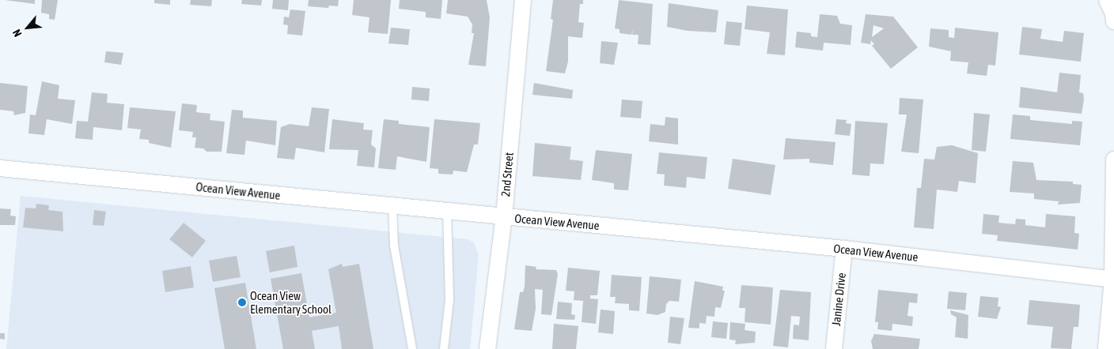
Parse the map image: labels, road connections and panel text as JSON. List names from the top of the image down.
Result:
{
  "streets": {
    "street": ["2nd Street", "Ocean View Avenue", "Janine Drive"]
  },
  "crossings": [
    ["2nd Street", "Ocean View Avenue"],
    ["Ocean View Avenue", "Janine Drive"]
  ],
  "places": ["Ocean View Elementary School"],
  "north": "bottom left"
}
